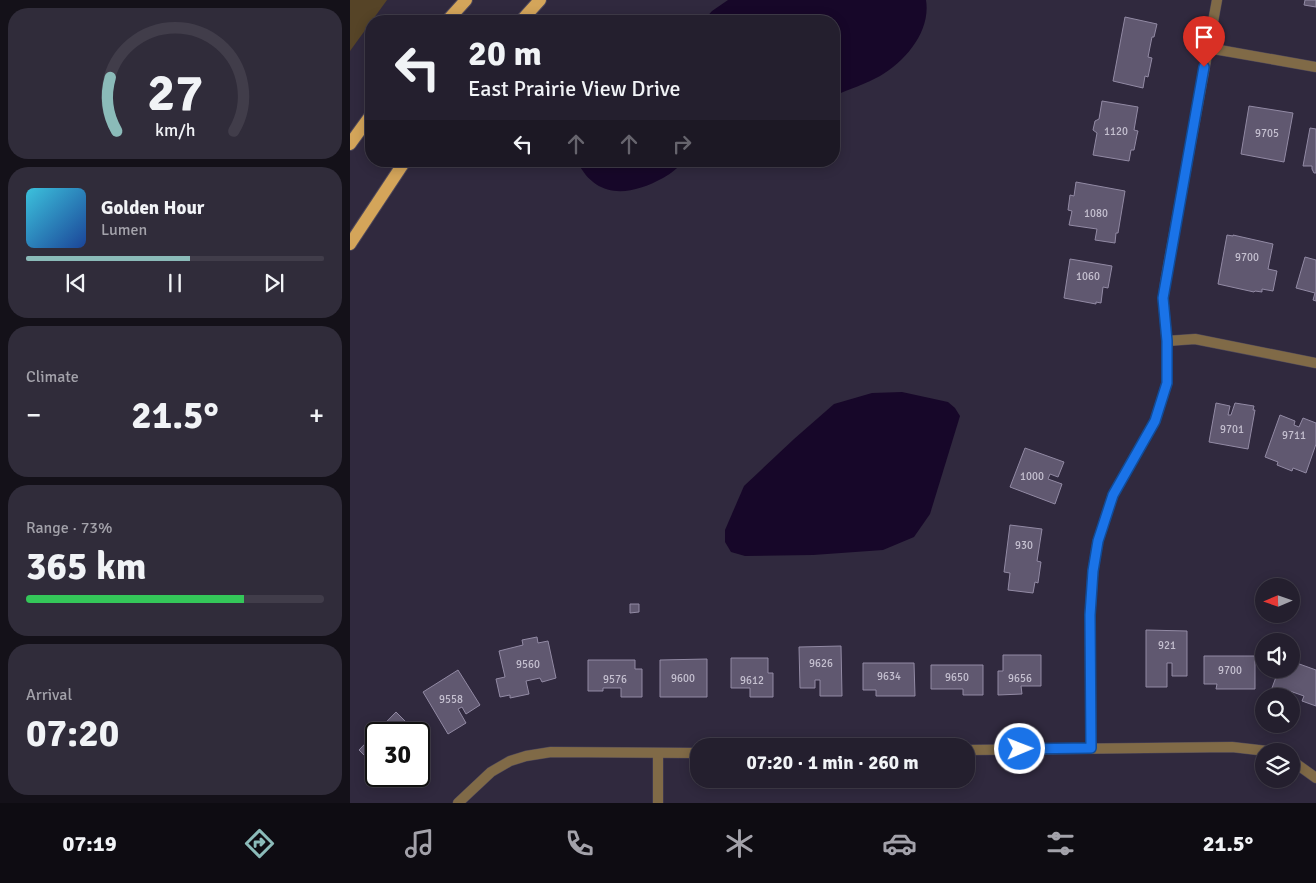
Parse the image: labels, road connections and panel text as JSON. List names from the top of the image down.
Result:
{
  "house_numbers": [
    "1120",
    "9705",
    "1080",
    "9700",
    "1060",
    "9701",
    "9711",
    "1000",
    "930",
    "921",
    "9626",
    "9560",
    "9700",
    "9634",
    "9650",
    "9600",
    "9656",
    "9576",
    "9612",
    "9558"
  ],
  "north": "left",
  "page": {
    "turn": ["20 m", "East Prairie View Drive"],
    "song": ["Golden Hour", "Lumen"],
    "tile": [
      "Climate",
      ["Range · 73%", "365 km"],
      ["Arrival", "07:20"]
    ],
    "heat": ["−", "21.5°", "+"],
    "limit": "30",
    "trip": "07:20 · 1 min · 260 m",
    "tabs": ["07:19", "21.5°"],
    "gauge": ["27", "km/h"]
  }
}
